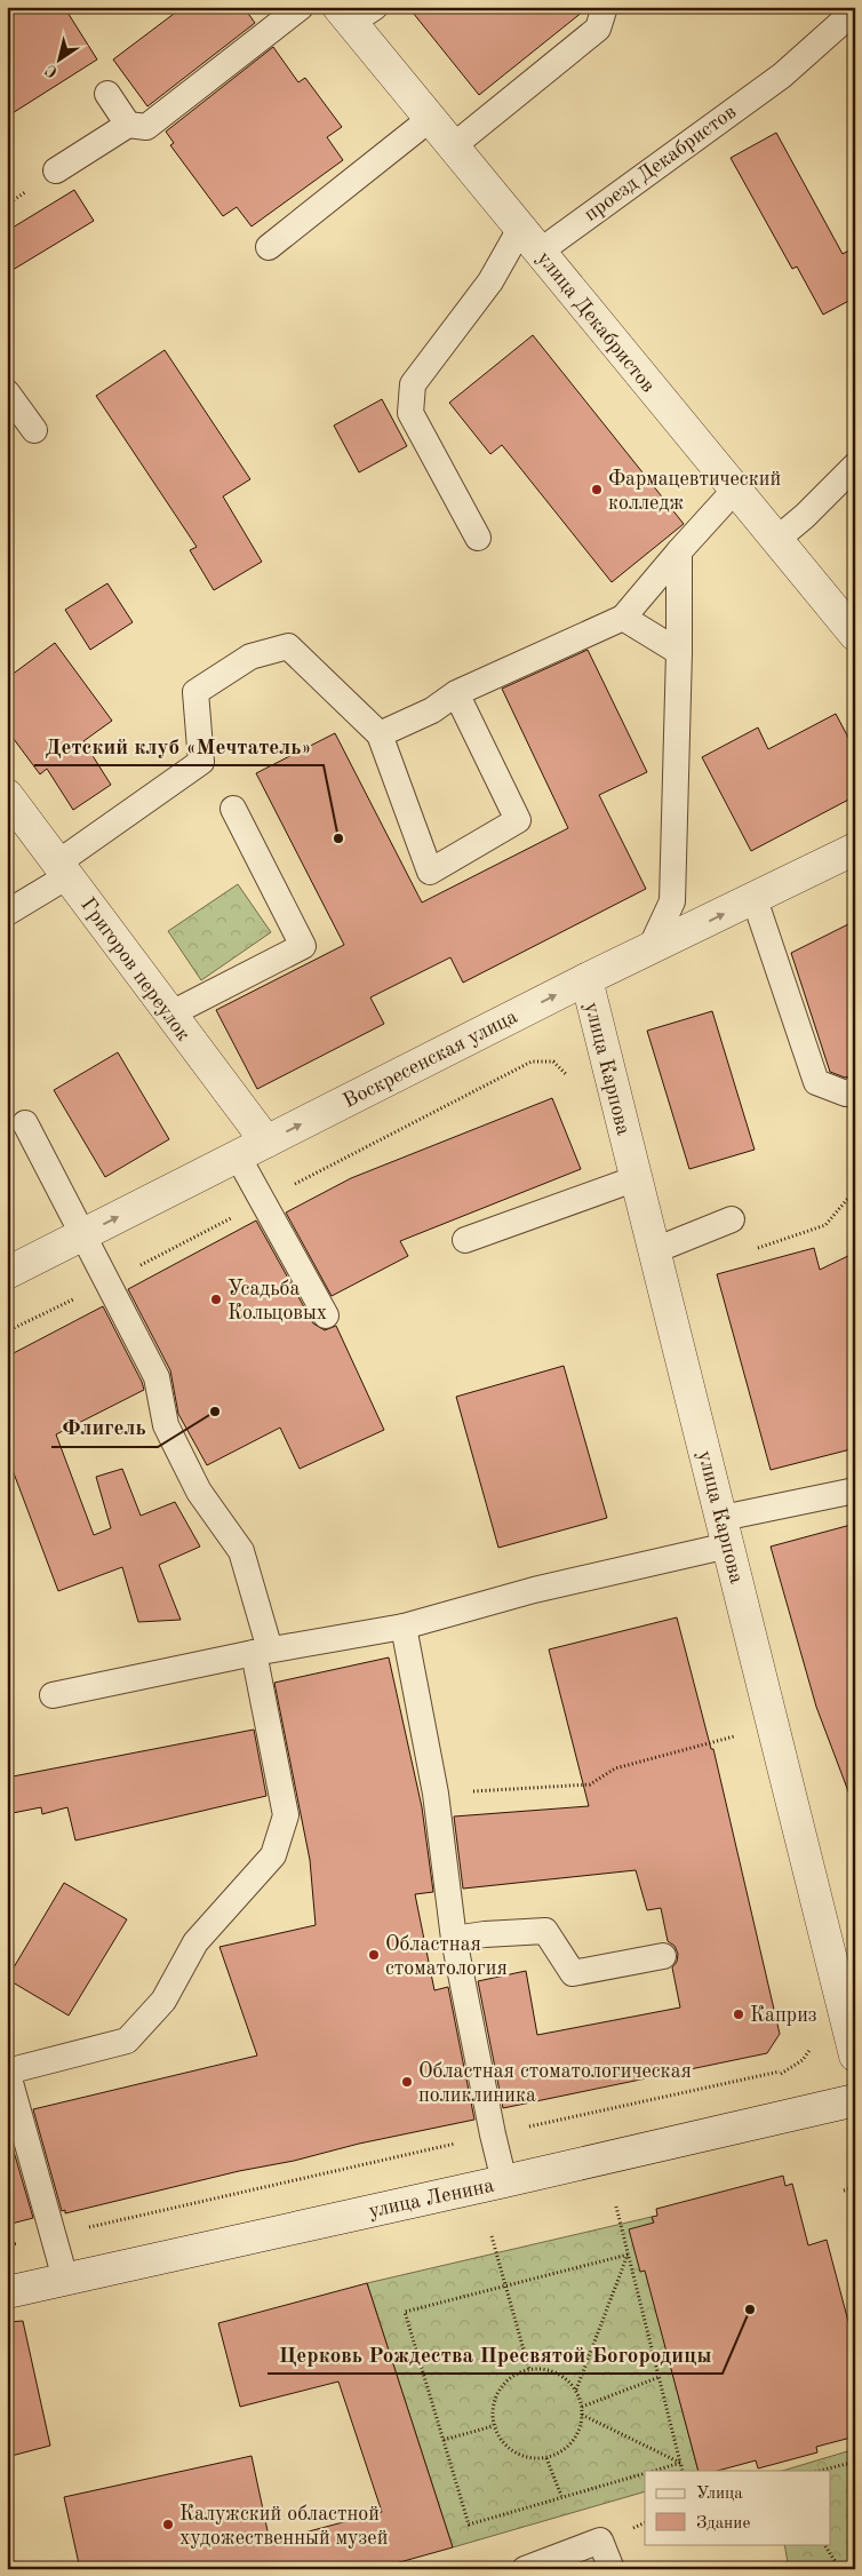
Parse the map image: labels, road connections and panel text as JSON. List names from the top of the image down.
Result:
{
  "streets": {
    "street": [
      "улица Декабристов",
      "Григоров переулок",
      "Воскресенская улица",
      "улица Карпова",
      "улица Ленина"
    ],
    "lane": ["проезд Декабристов"]
  },
  "crossings": [
    ["проезд Декабристов", "улица Декабристов"],
    ["Григоров переулок", "Воскресенская улица"],
    ["Воскресенская улица", "улица Карпова"]
  ],
  "one_way": ["Воскресенская улица"],
  "places": [
    "Фармацевтический колледж",
    "Детский клуб «Мечтатель»",
    "Усадьба Кольцовых",
    "Флигель",
    "Областная стоматология",
    "Каприз",
    "Областная стоматологическая поликлиника",
    "Церковь Рождества Пресвятой Богородицы",
    "Калужский областной художественный музей"
  ],
  "legend": ["Улица", "Здание"],
  "north": "bottom left"
}
